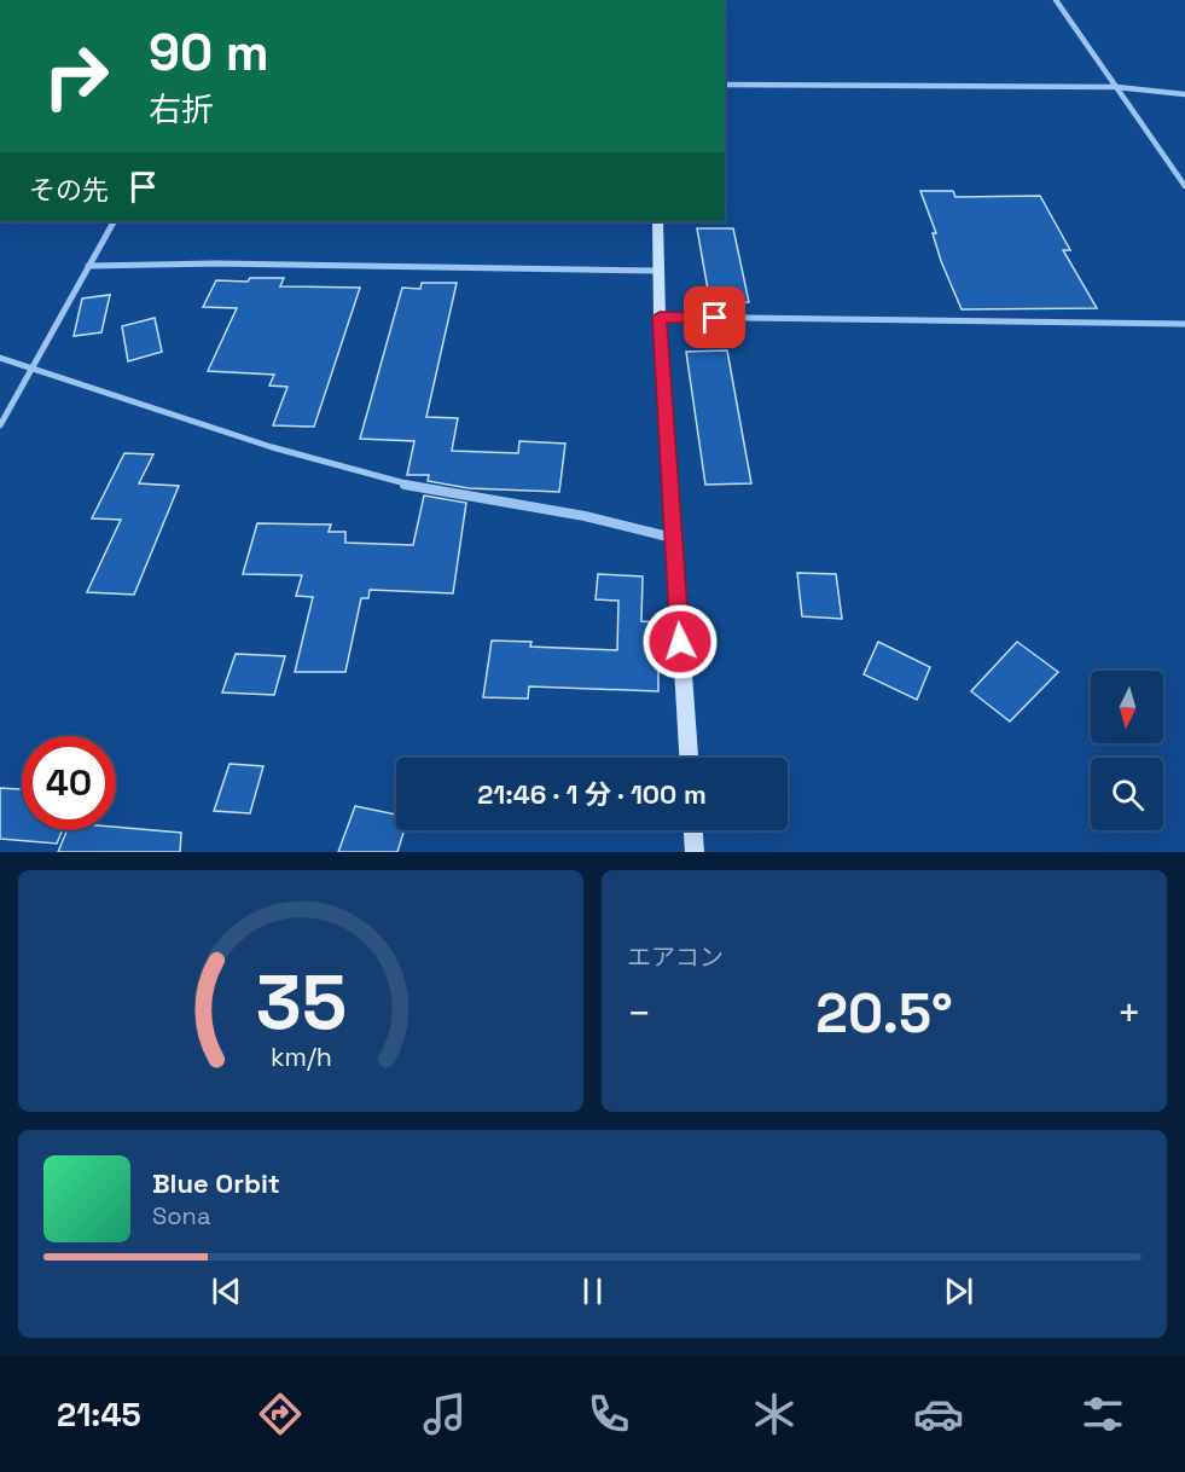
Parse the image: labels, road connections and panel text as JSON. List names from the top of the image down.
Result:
{
  "north": "bottom",
  "page": {
    "turn": ["90 m", "右折"],
    "then": "その先",
    "limit": "40",
    "trip": "21:46 · 1 分 · 100 m",
    "tile": "エアコン",
    "heat": ["−", "20.5°", "+"],
    "song": ["Blue Orbit", "Sona"],
    "tabs": "21:45",
    "gauge": ["35", "km/h"]
  }
}
